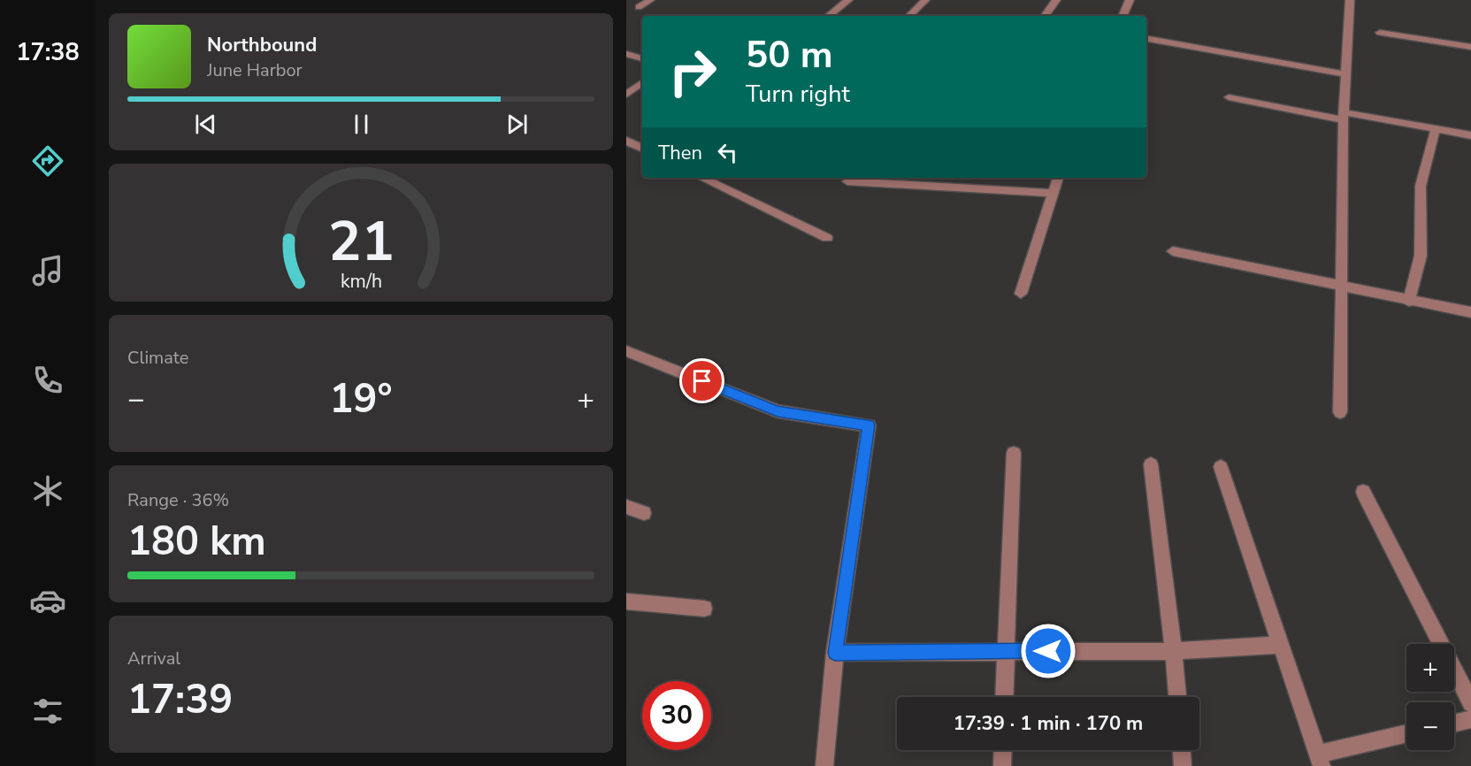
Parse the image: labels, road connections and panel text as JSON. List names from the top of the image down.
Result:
{
  "page": {
    "tabs": "17:38",
    "turn": ["50 m", "Turn right"],
    "song": ["Northbound", "June Harbor"],
    "then": "Then",
    "tile": [
      "Climate",
      ["Range · 36%", "180 km"],
      ["Arrival", "17:39"]
    ],
    "heat": ["−", "19°", "+"],
    "map_buttons": ["+", "−"],
    "limit": "30",
    "trip": "17:39 · 1 min · 170 m",
    "gauge": ["21", "km/h"]
  }
}
